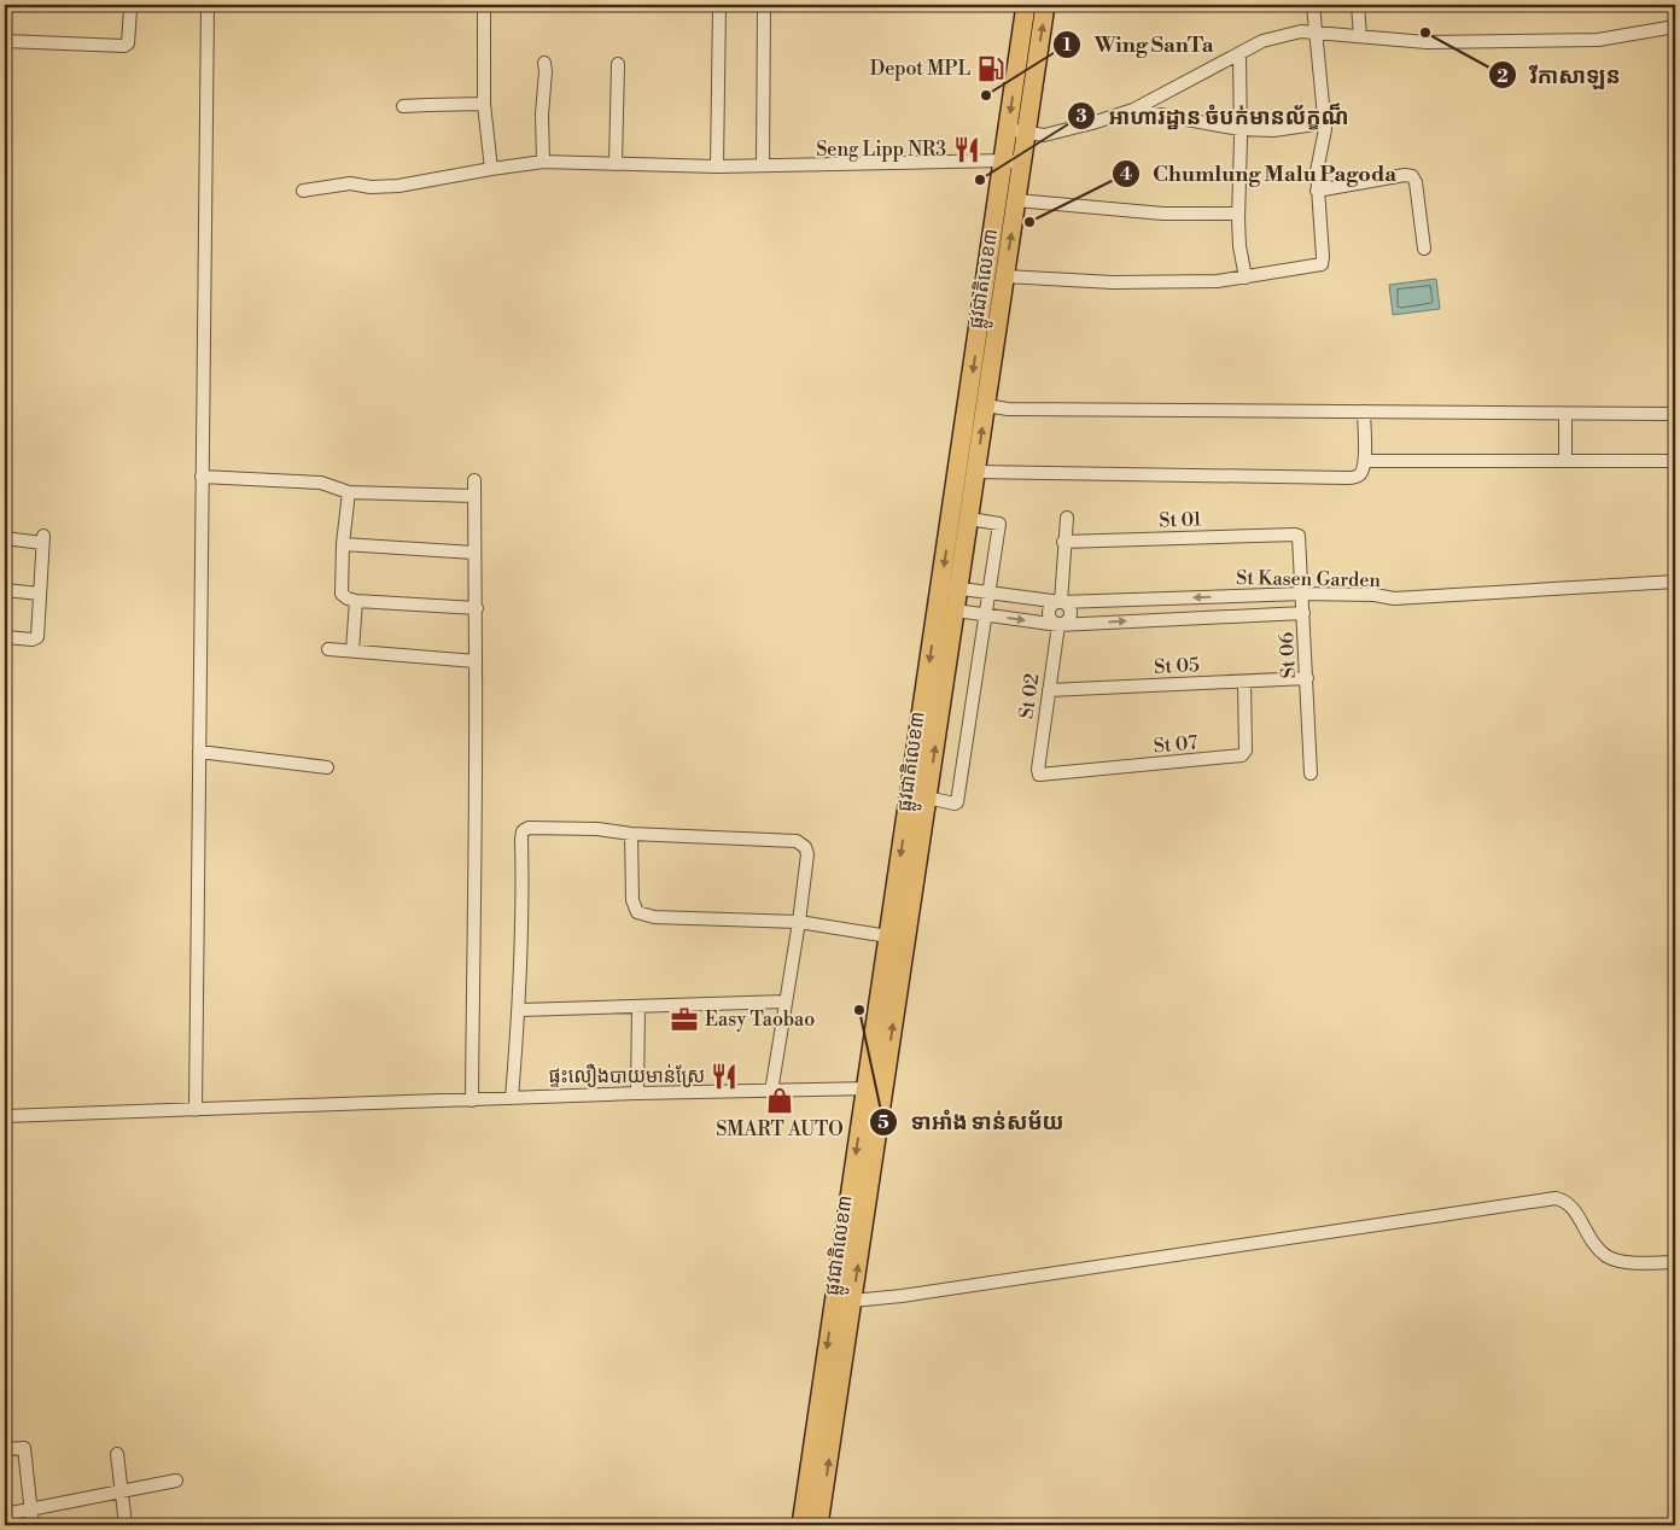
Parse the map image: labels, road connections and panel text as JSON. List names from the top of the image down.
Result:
{
  "streets": {
    "highway": ["ផ្លូវជាតិលេខ៣"],
    "street": [
      "St 01",
      "St Kasen Garden",
      "St 06",
      "St 05",
      "St 02",
      "St 07"
    ]
  },
  "crossings": [
    ["ផ្លូវជាតិលេខ៣", "St Kasen Garden"],
    ["St 01", "St 06"],
    ["St Kasen Garden", "St 06"],
    ["St Kasen Garden", "St 02"],
    ["St 06", "St 05"],
    ["St 05", "St 02"],
    ["St 05", "St 07"],
    ["St 02", "St 07"]
  ],
  "places": {
    "other": [
      "រីកាសាឡន",
      "Wing SanTa",
      "អាហារដ្ឋាន ចំបក់មានល័ក្ខណ៏",
      "Chumlung Malu Pagoda",
      "ទាអាំង ទាន់សម័យ"
    ],
    "fuel station": ["Depot MPL"],
    "restaurant": ["Seng Lipp NR3", "ផ្ទះលឿងបាយមាន់ស្រែ"],
    "office": ["Easy Taobao"],
    "shop": ["SMART AUTO"]
  }
}
